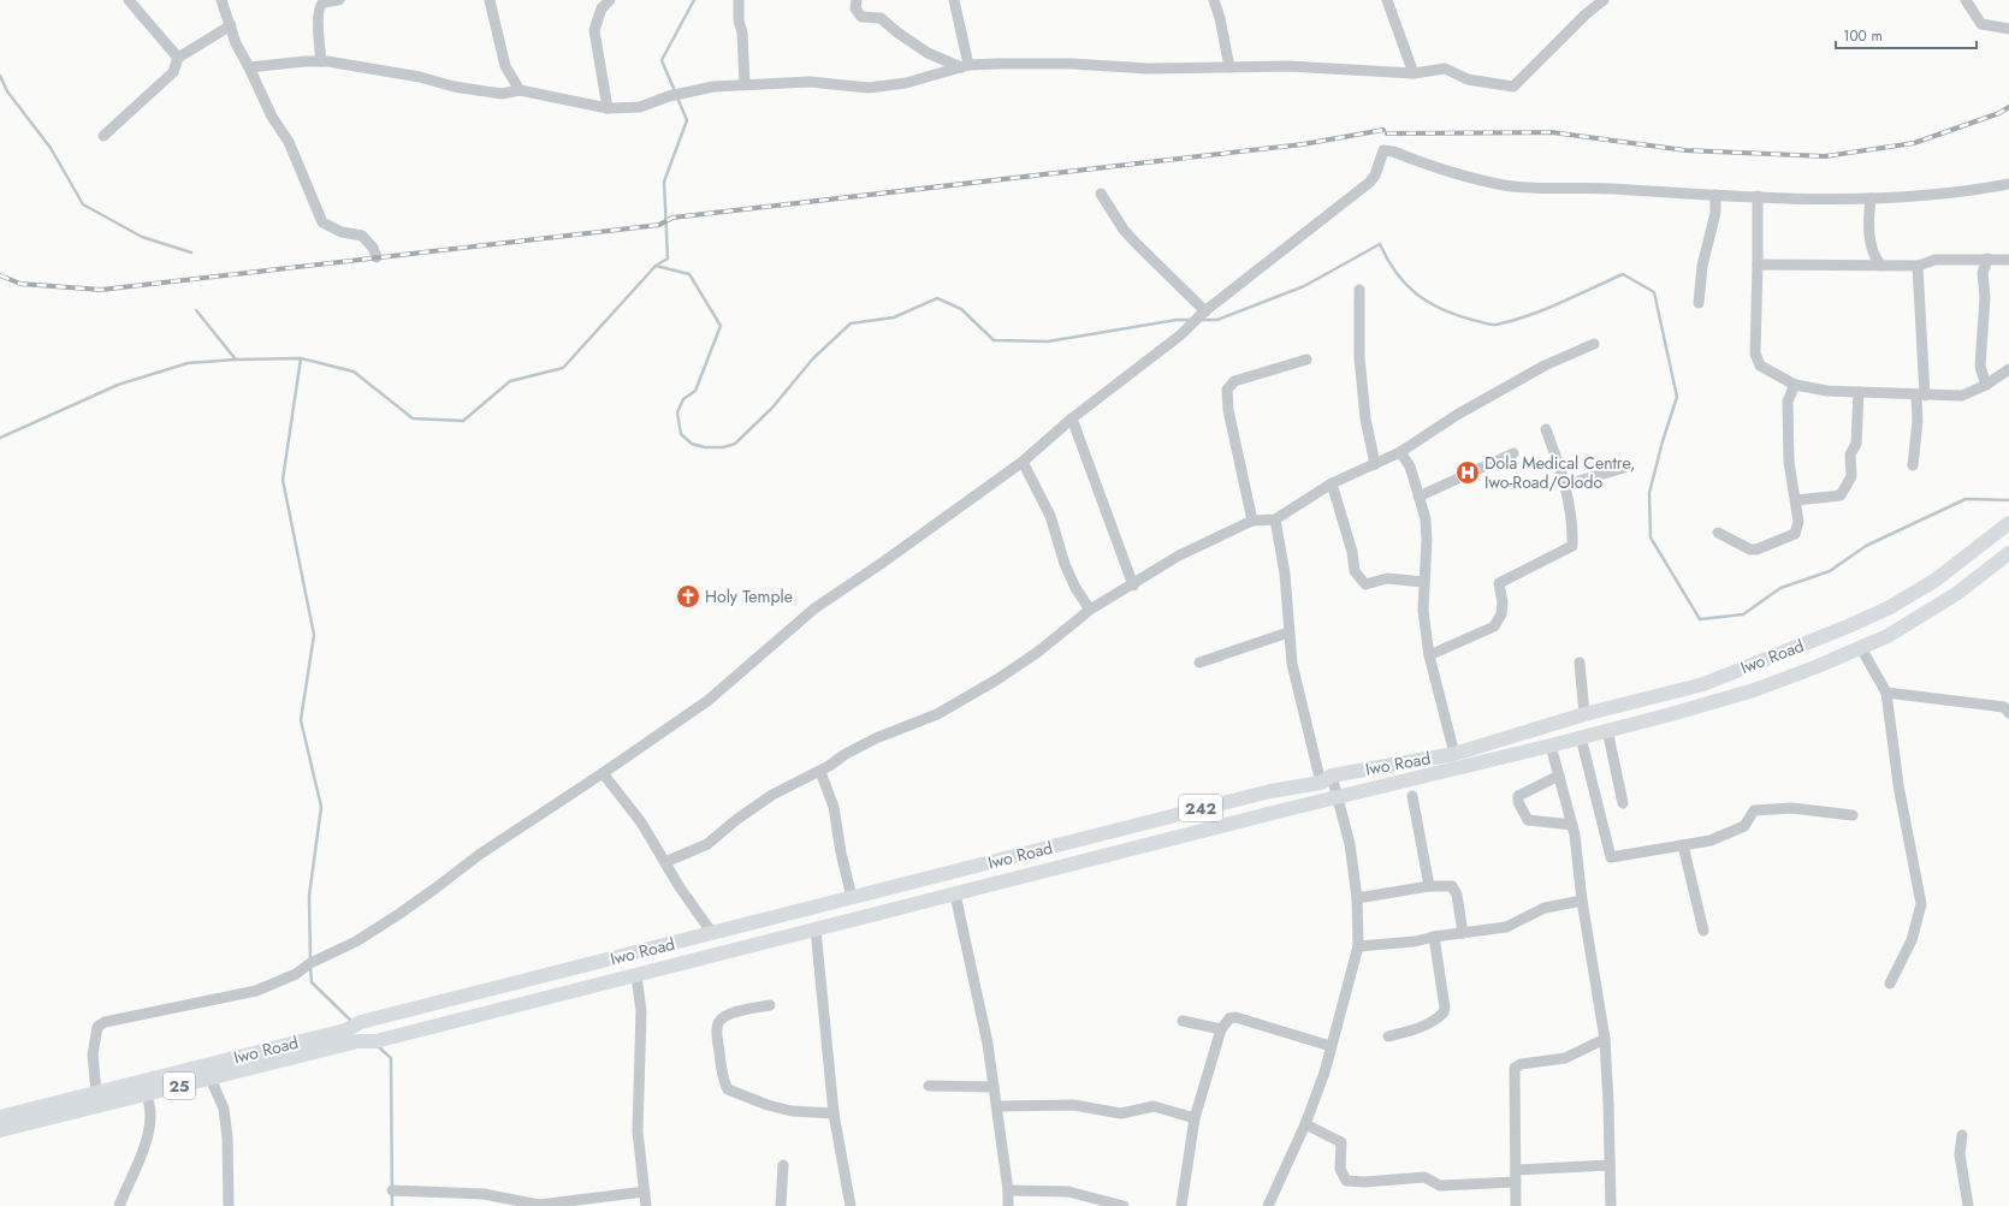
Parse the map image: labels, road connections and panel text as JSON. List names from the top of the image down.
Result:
{
  "streets": {
    "main road": ["Iwo Road", "242", "25"]
  },
  "places": {
    "hospital": ["Dola Medical Centre, Iwo-Road/Olodo"],
    "church": ["Holy Temple"]
  },
  "scale_bar": "100 m"
}
